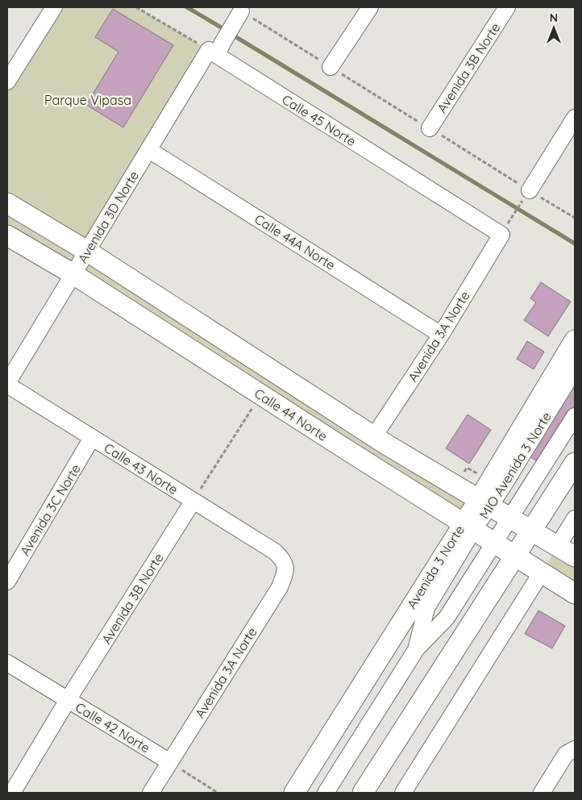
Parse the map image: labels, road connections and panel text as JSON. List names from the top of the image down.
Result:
{
  "streets": {
    "main road": ["Calle 44 Norte", "Avenida 3 Norte"],
    "street": [
      "Avenida 3B Norte",
      "Calle 45 Norte",
      "Avenida 3D Norte",
      "Calle 44A Norte",
      "Avenida 3A Norte",
      "MIO Avenida 3 Norte",
      "Calle 43 Norte",
      "Avenida 3C Norte",
      "Calle 42 Norte"
    ]
  },
  "crossings": [
    ["Avenida 3B Norte", "Calle 43 Norte"],
    ["Avenida 3B Norte", "Calle 42 Norte"],
    ["Calle 45 Norte", "Avenida 3D Norte"],
    ["Calle 45 Norte", "Avenida 3A Norte"],
    ["Avenida 3D Norte", "Calle 44A Norte"],
    ["Avenida 3D Norte", "Calle 44 Norte"],
    ["Avenida 3D Norte", "Calle 43 Norte"],
    ["Calle 44A Norte", "Avenida 3A Norte"],
    ["Avenida 3A Norte", "Calle 44 Norte"],
    ["Avenida 3A Norte", "Calle 43 Norte"],
    ["Avenida 3A Norte", "Calle 42 Norte"],
    ["Calle 44 Norte", "MIO Avenida 3 Norte"],
    ["Calle 44 Norte", "Avenida 3 Norte"],
    ["MIO Avenida 3 Norte", "Avenida 3 Norte"],
    ["Calle 43 Norte", "Avenida 3C Norte"]
  ],
  "parks": ["Parque Vipasa"],
  "north": "top"
}
